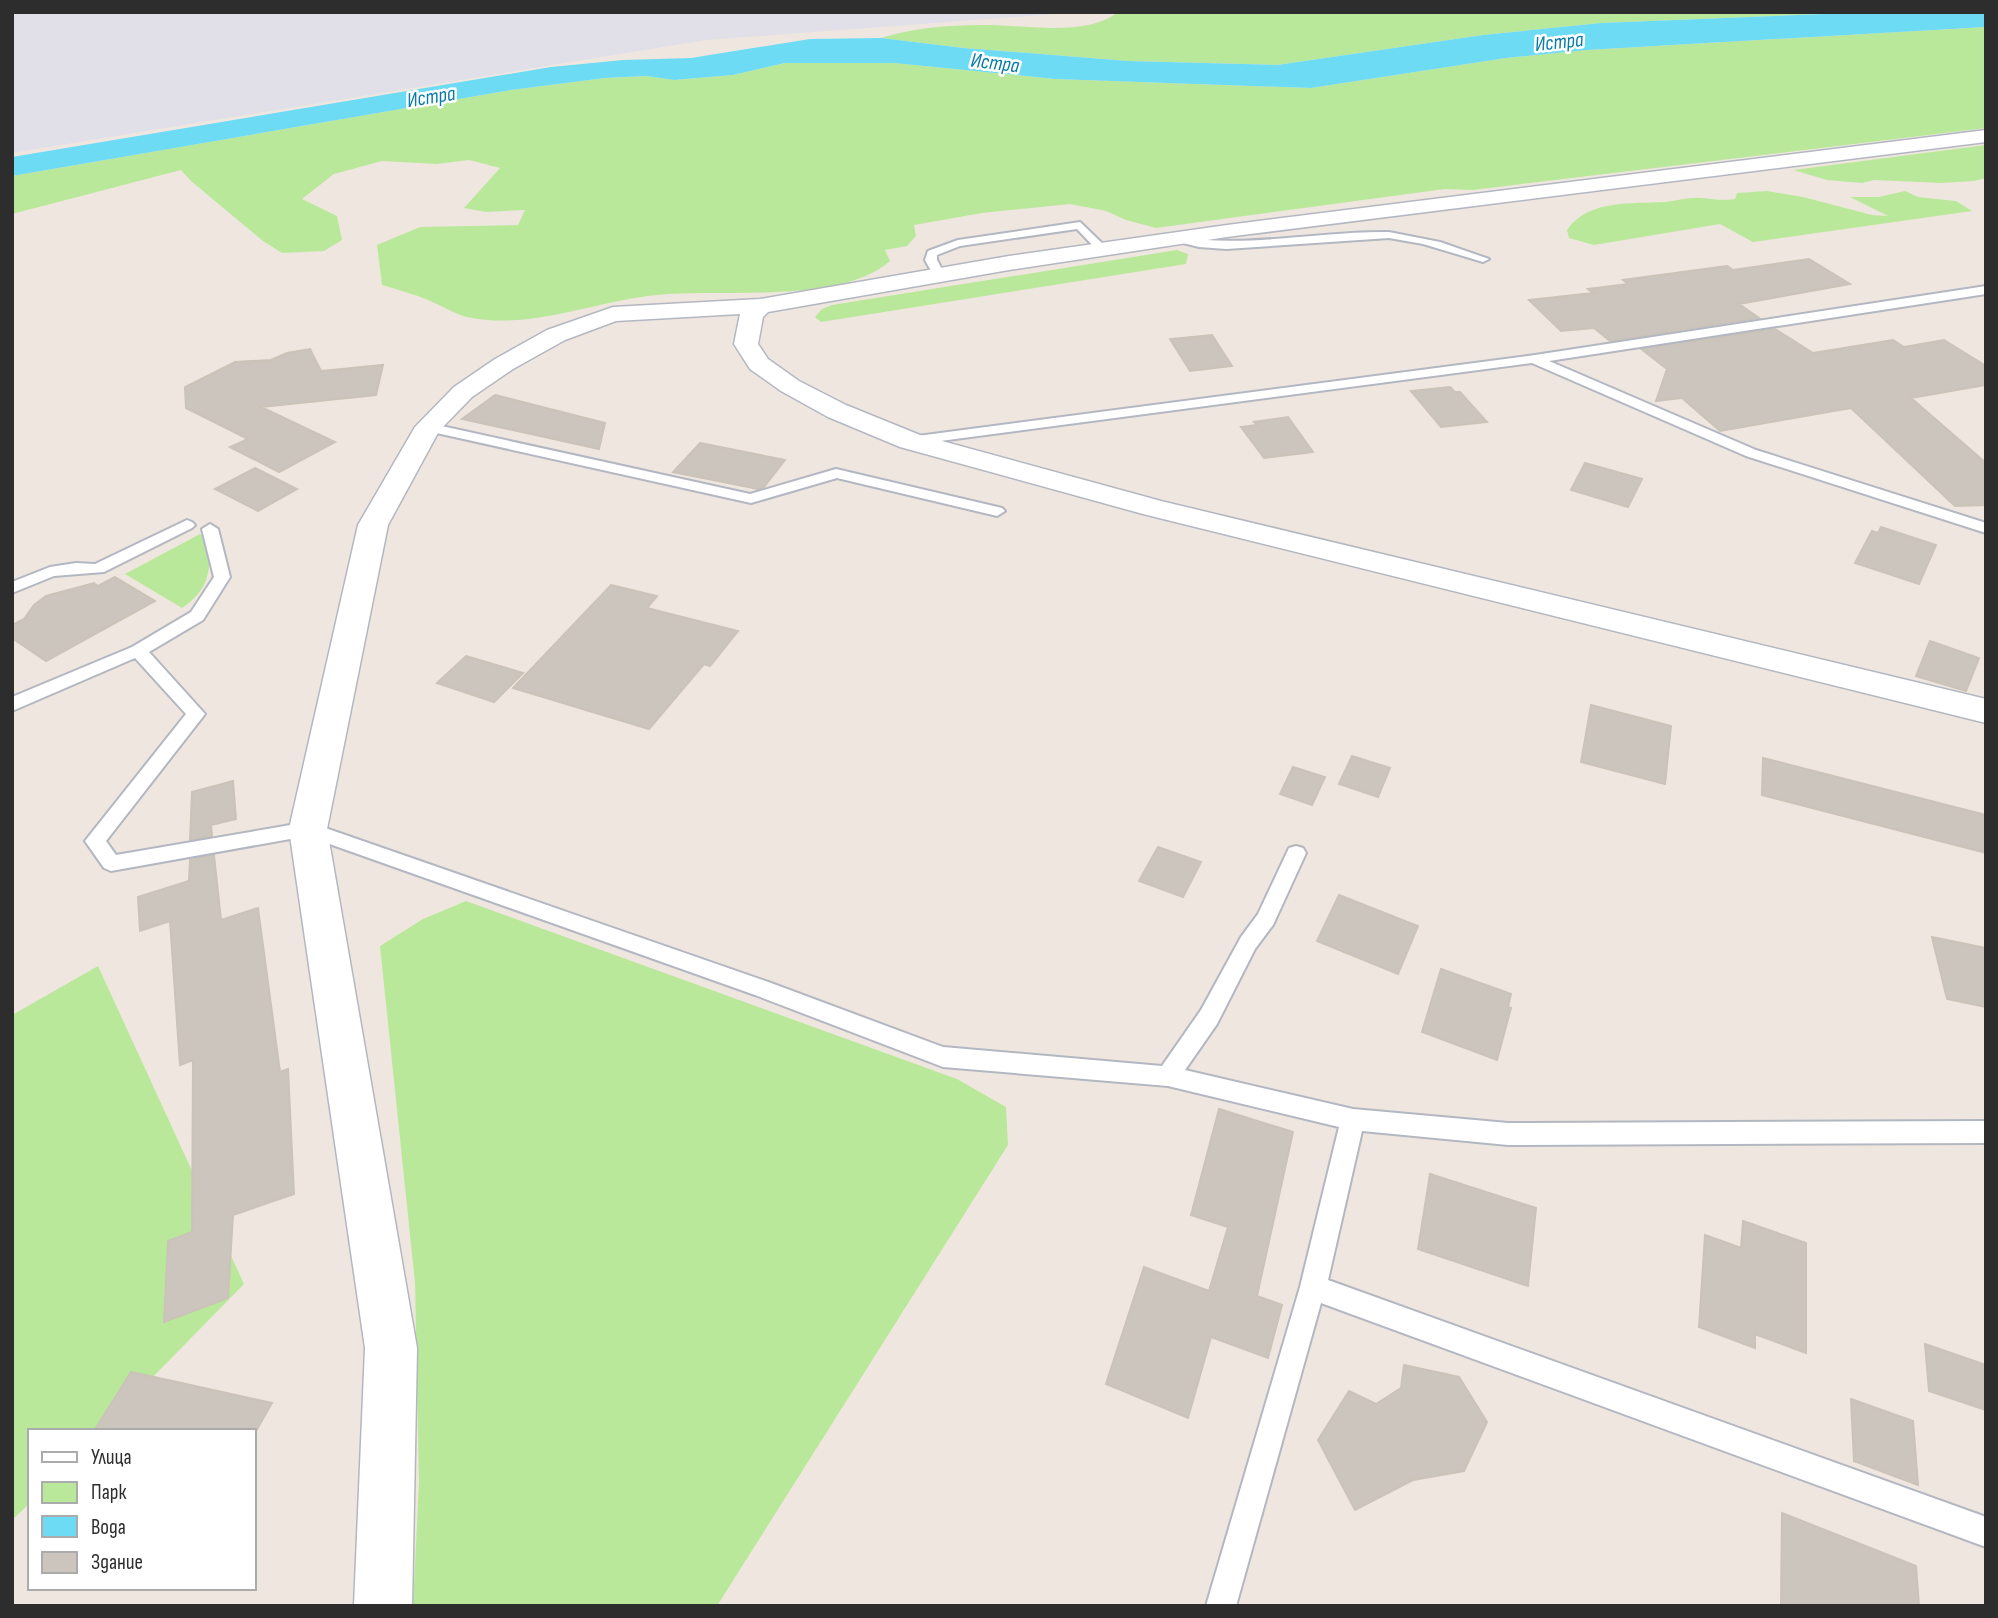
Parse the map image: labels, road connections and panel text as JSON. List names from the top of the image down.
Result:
{
  "water": ["Истра"],
  "legend": [
    "Улица",
    "Парк",
    "Вода",
    "Здание"
  ]
}
